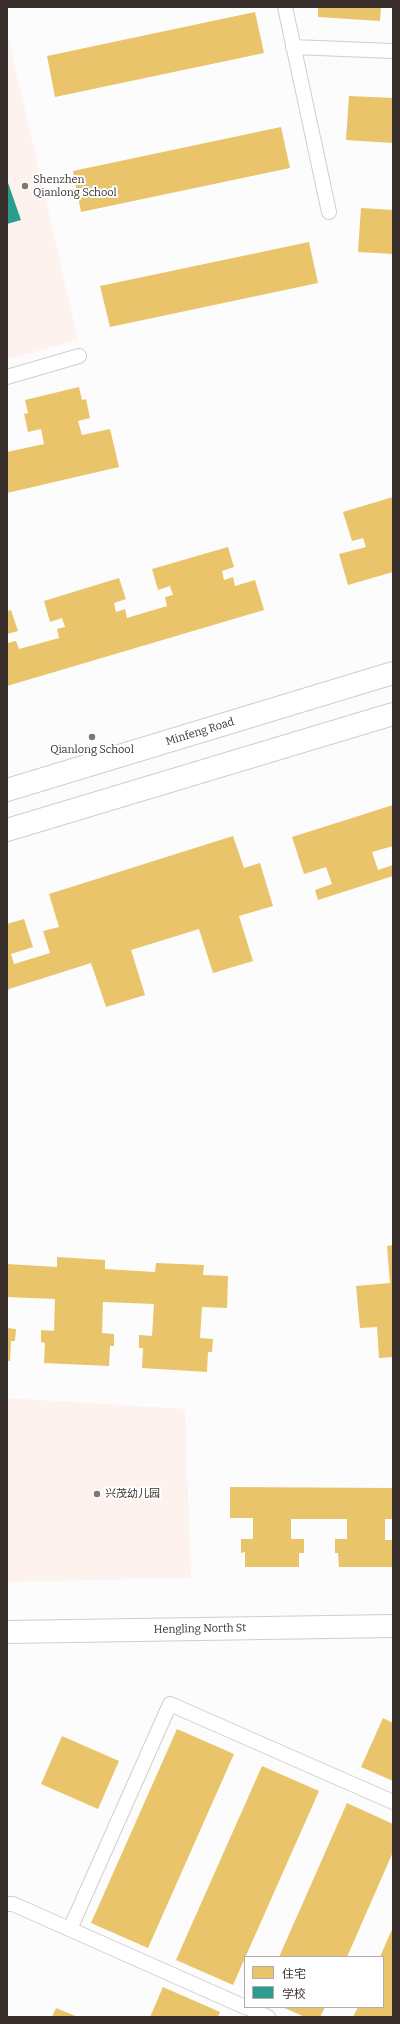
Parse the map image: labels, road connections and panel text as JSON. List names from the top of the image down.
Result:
{
  "streets": {
    "main road": ["Minfeng Road", "Hengling North St"]
  },
  "places": ["Shenzhen Qianlong School", "Qianlong School", "兴茂幼儿园"],
  "legend": ["住宅", "学校"]
}
